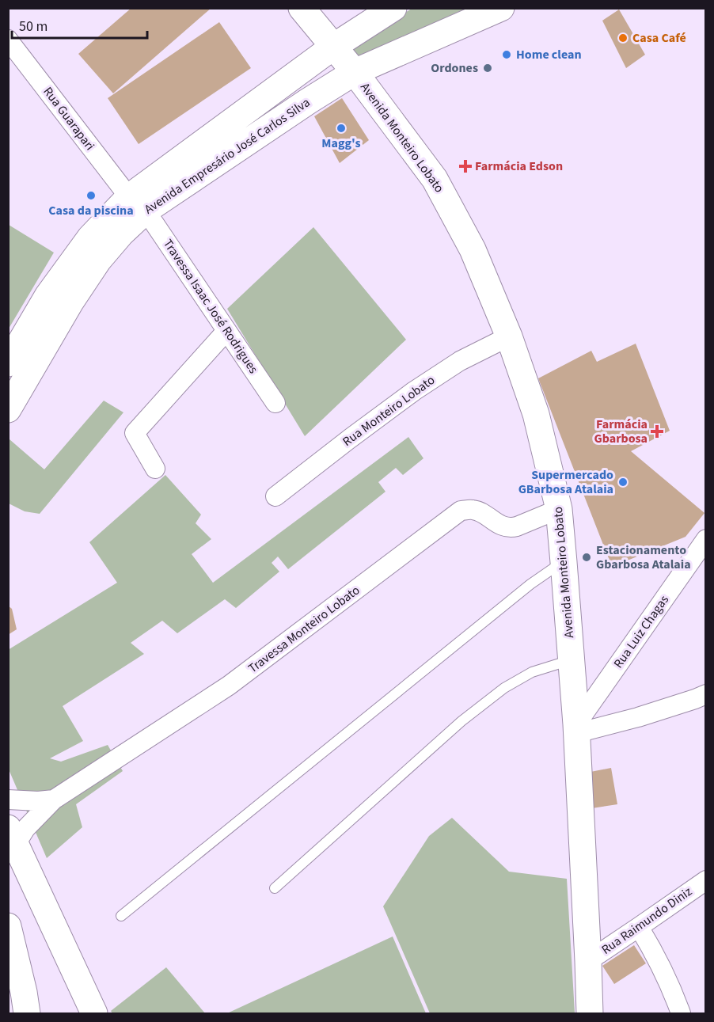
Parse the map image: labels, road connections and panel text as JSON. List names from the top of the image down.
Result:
{
  "streets": {
    "main road": ["Avenida Monteiro Lobato", "Avenida Empresário José Carlos Silva"],
    "street": [
      "Rua Guarapari",
      "Travessa Isaac José Rodrigues",
      "Rua Monteiro Lobato",
      "Travessa Monteiro Lobato",
      "Rua Luiz Chagas",
      "Rua Raimundo Diniz"
    ]
  },
  "crossings": [
    ["Rua Guarapari", "Avenida Empresário José Carlos Silva"],
    ["Rua Guarapari", "Travessa Isaac José Rodrigues"],
    ["Avenida Monteiro Lobato", "Avenida Empresário José Carlos Silva"],
    ["Avenida Monteiro Lobato", "Rua Monteiro Lobato"],
    ["Avenida Monteiro Lobato", "Travessa Monteiro Lobato"],
    ["Avenida Monteiro Lobato", "Rua Luiz Chagas"],
    ["Avenida Monteiro Lobato", "Rua Raimundo Diniz"],
    ["Avenida Empresário José Carlos Silva", "Travessa Isaac José Rodrigues"]
  ],
  "places": {
    "other": [
      "Casa Café",
      "Home clean",
      "Ordones",
      "Magg's",
      "Casa da piscina",
      "Supermercado GBarbosa Atalaia",
      "Estacionamento Gbarbosa Atalaia"
    ],
    "health": ["Farmácia Edson", "Farmácia Gbarbosa"]
  },
  "scale_bar": "50 m"
}
